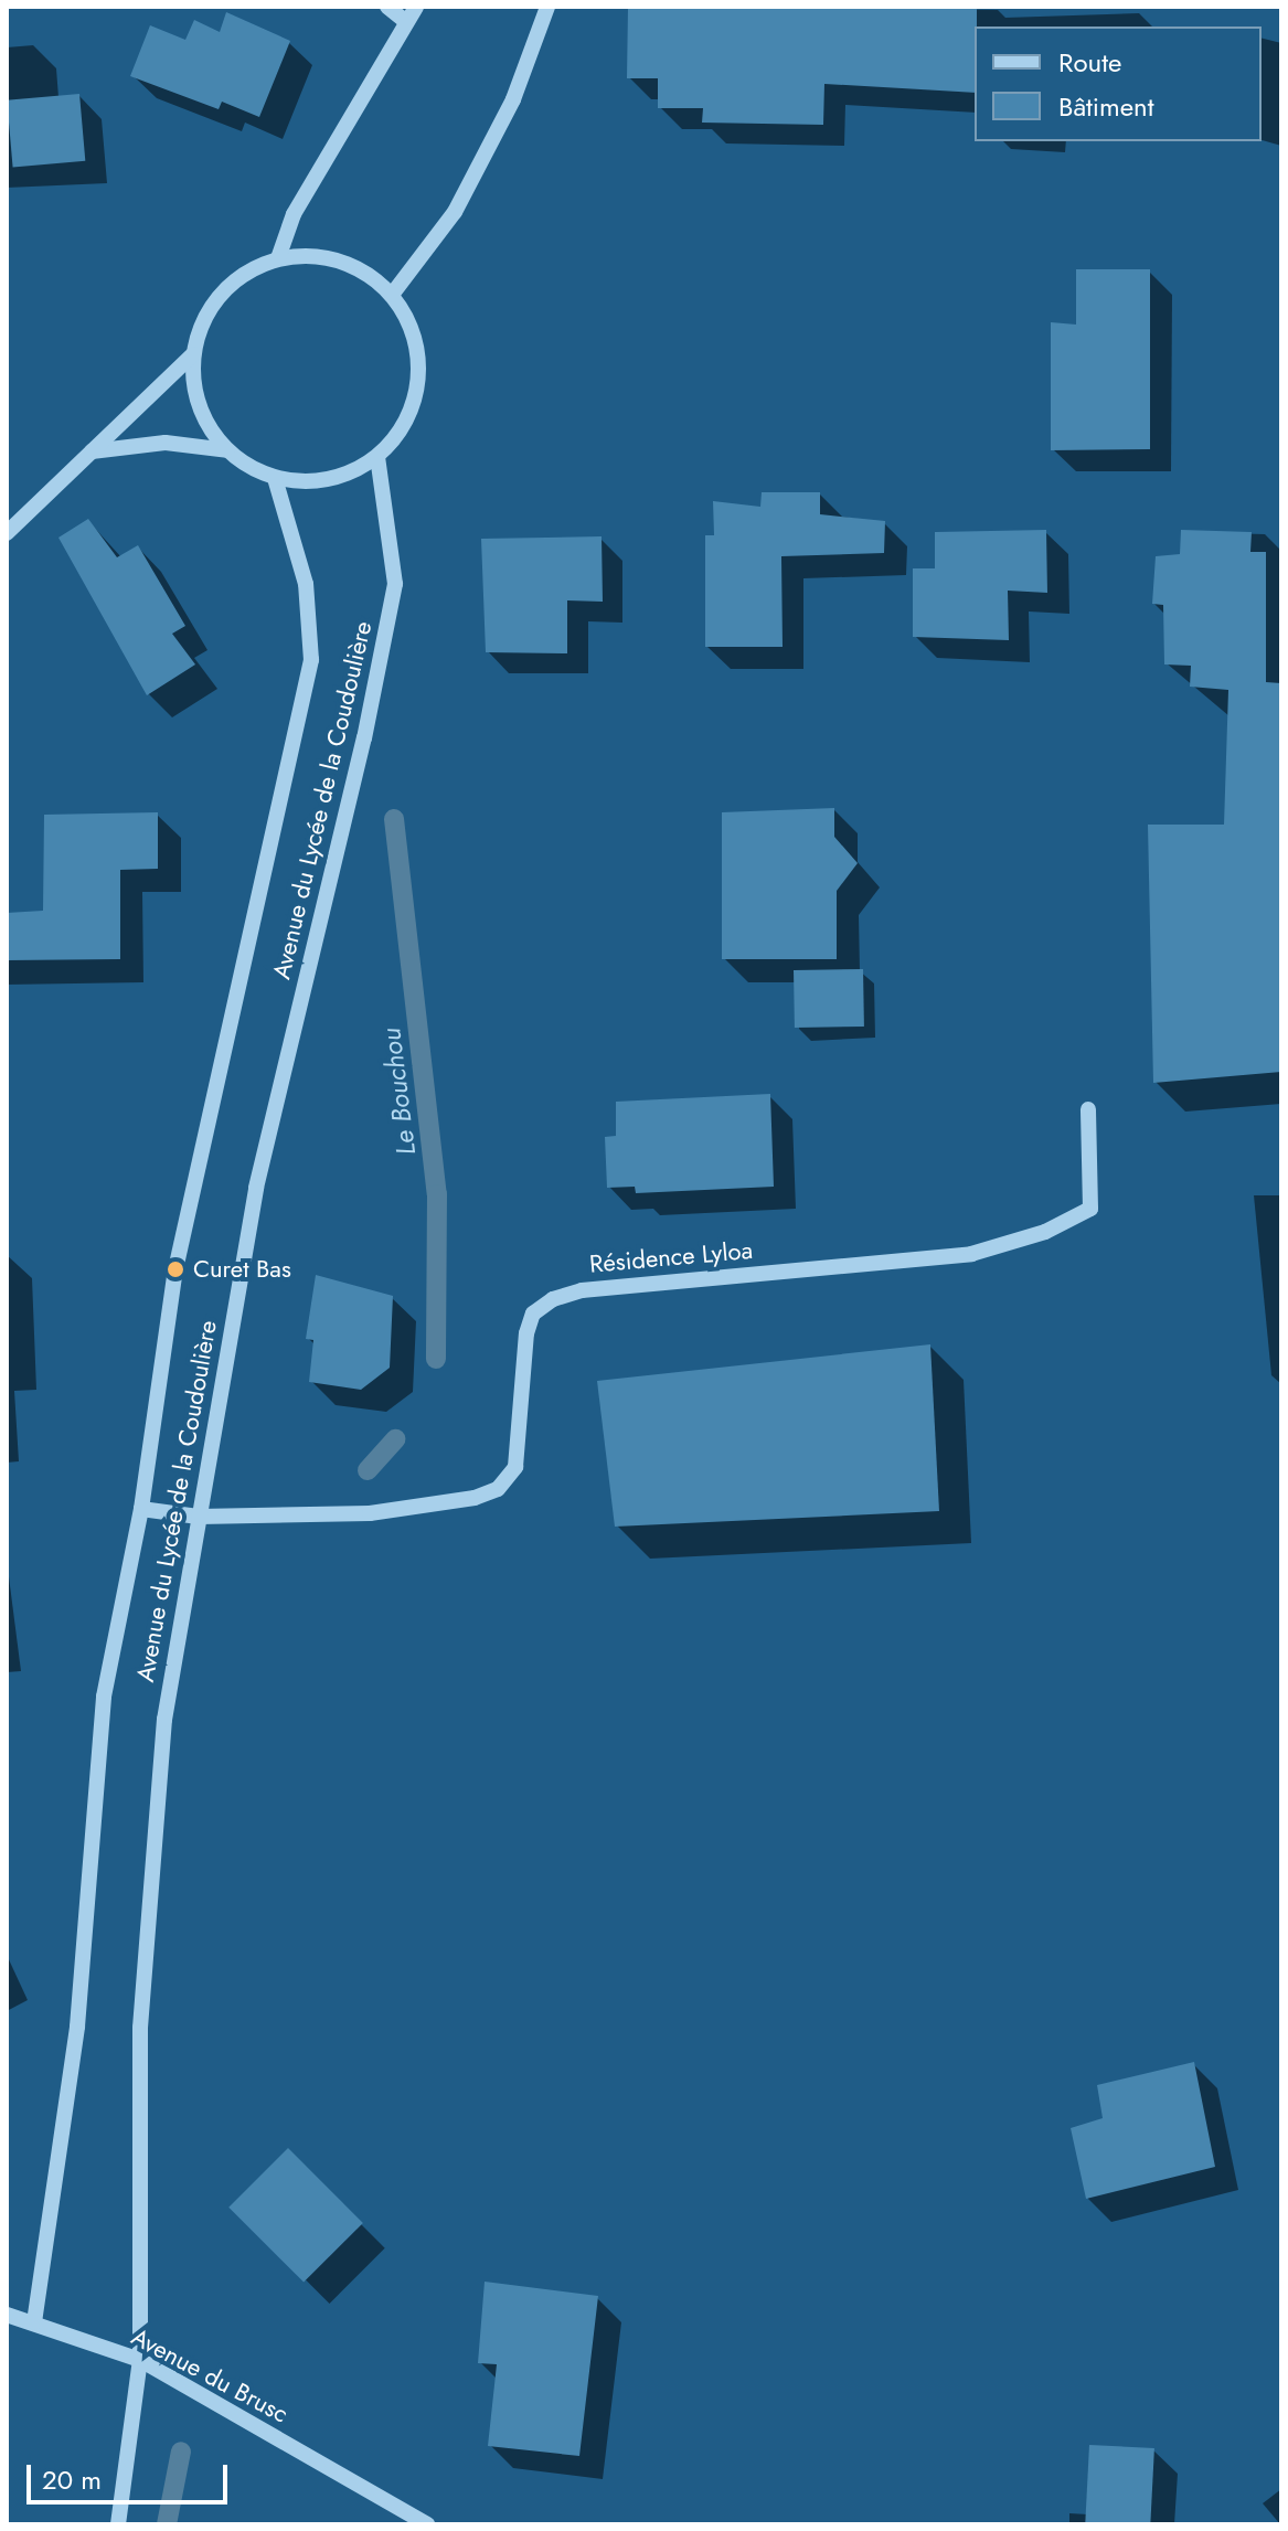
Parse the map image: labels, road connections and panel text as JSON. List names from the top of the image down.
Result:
{
  "streets": {
    "street": ["Avenue du Lycée de la Coudoulière", "Résidence Lyloa", "Avenue du Brusc"]
  },
  "crossings": [
    ["Avenue du Lycée de la Coudoulière", "Résidence Lyloa"],
    ["Avenue du Lycée de la Coudoulière", "Avenue du Brusc"]
  ],
  "water": ["Le Bouchou"],
  "places": ["Curet Bas"],
  "legend": ["Route", "Bâtiment"],
  "scale_bar": "20 m"
}
